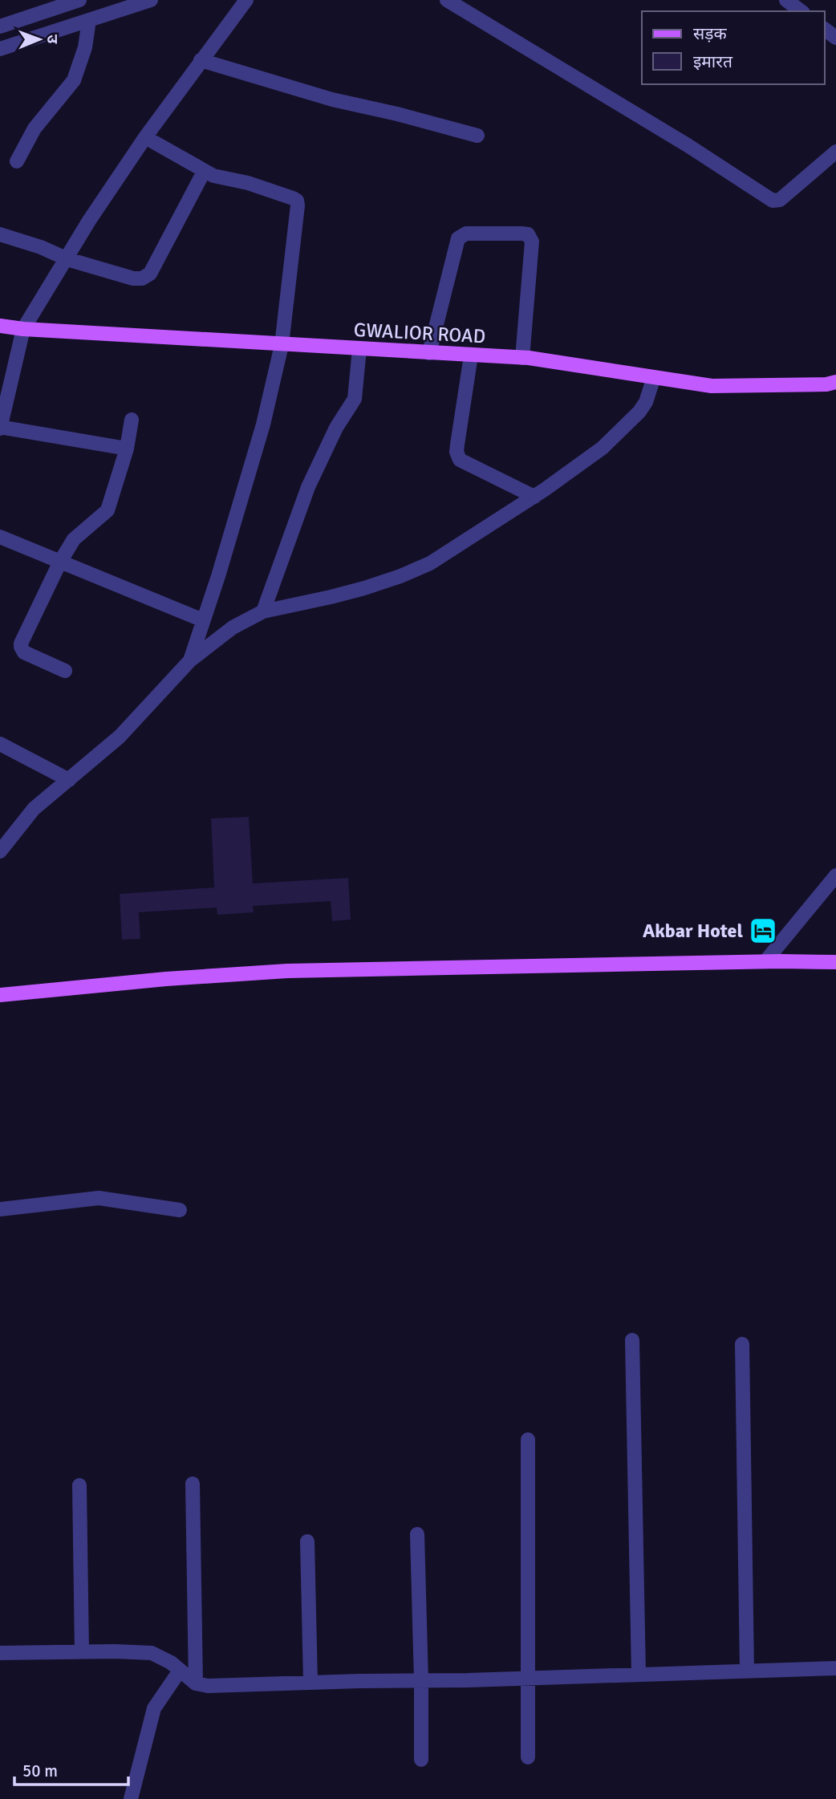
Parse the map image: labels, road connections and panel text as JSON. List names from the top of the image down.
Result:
{
  "streets": {
    "main road": ["GWALIOR ROAD"]
  },
  "places": {
    "hotel": ["Akbar Hotel"]
  },
  "legend": ["सड़क", "इमारत"],
  "scale_bar": "50 m",
  "north": "right"
}
